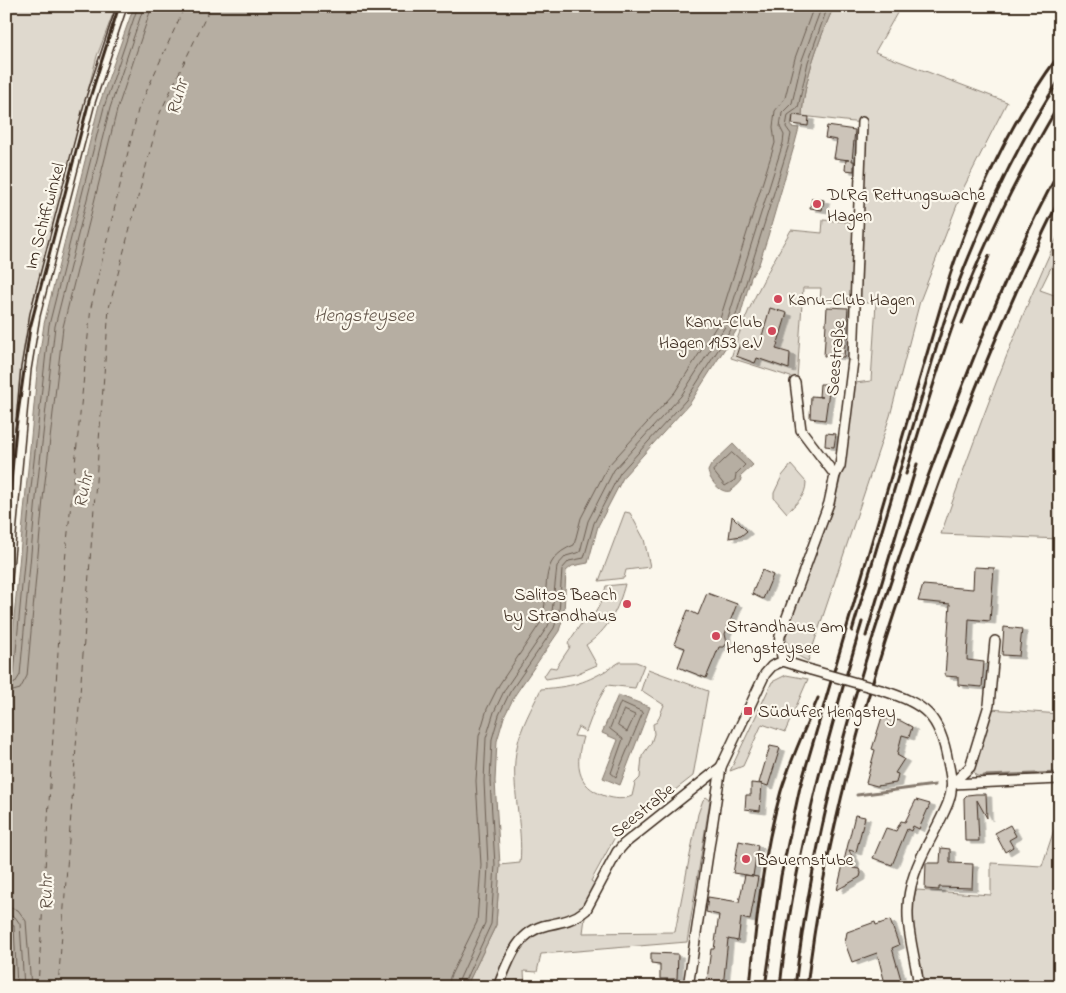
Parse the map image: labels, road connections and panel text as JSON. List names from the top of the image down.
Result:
{
  "streets": {
    "street": ["Im Schiffwinkel", "Seestraße"]
  },
  "water": ["Ruhr", "Hengsteysee"],
  "places": {
    "other": [
      "DLRG Rettungswache Hagen",
      "Kanu-Club Hagen",
      "Kanu-Club Hagen 1953 e.V",
      "Salitos Beach by Strandhaus",
      "Strandhaus am Hengsteysee",
      "Bauernstube"
    ],
    "transit": ["Südufer Hengstey"]
  }
}
